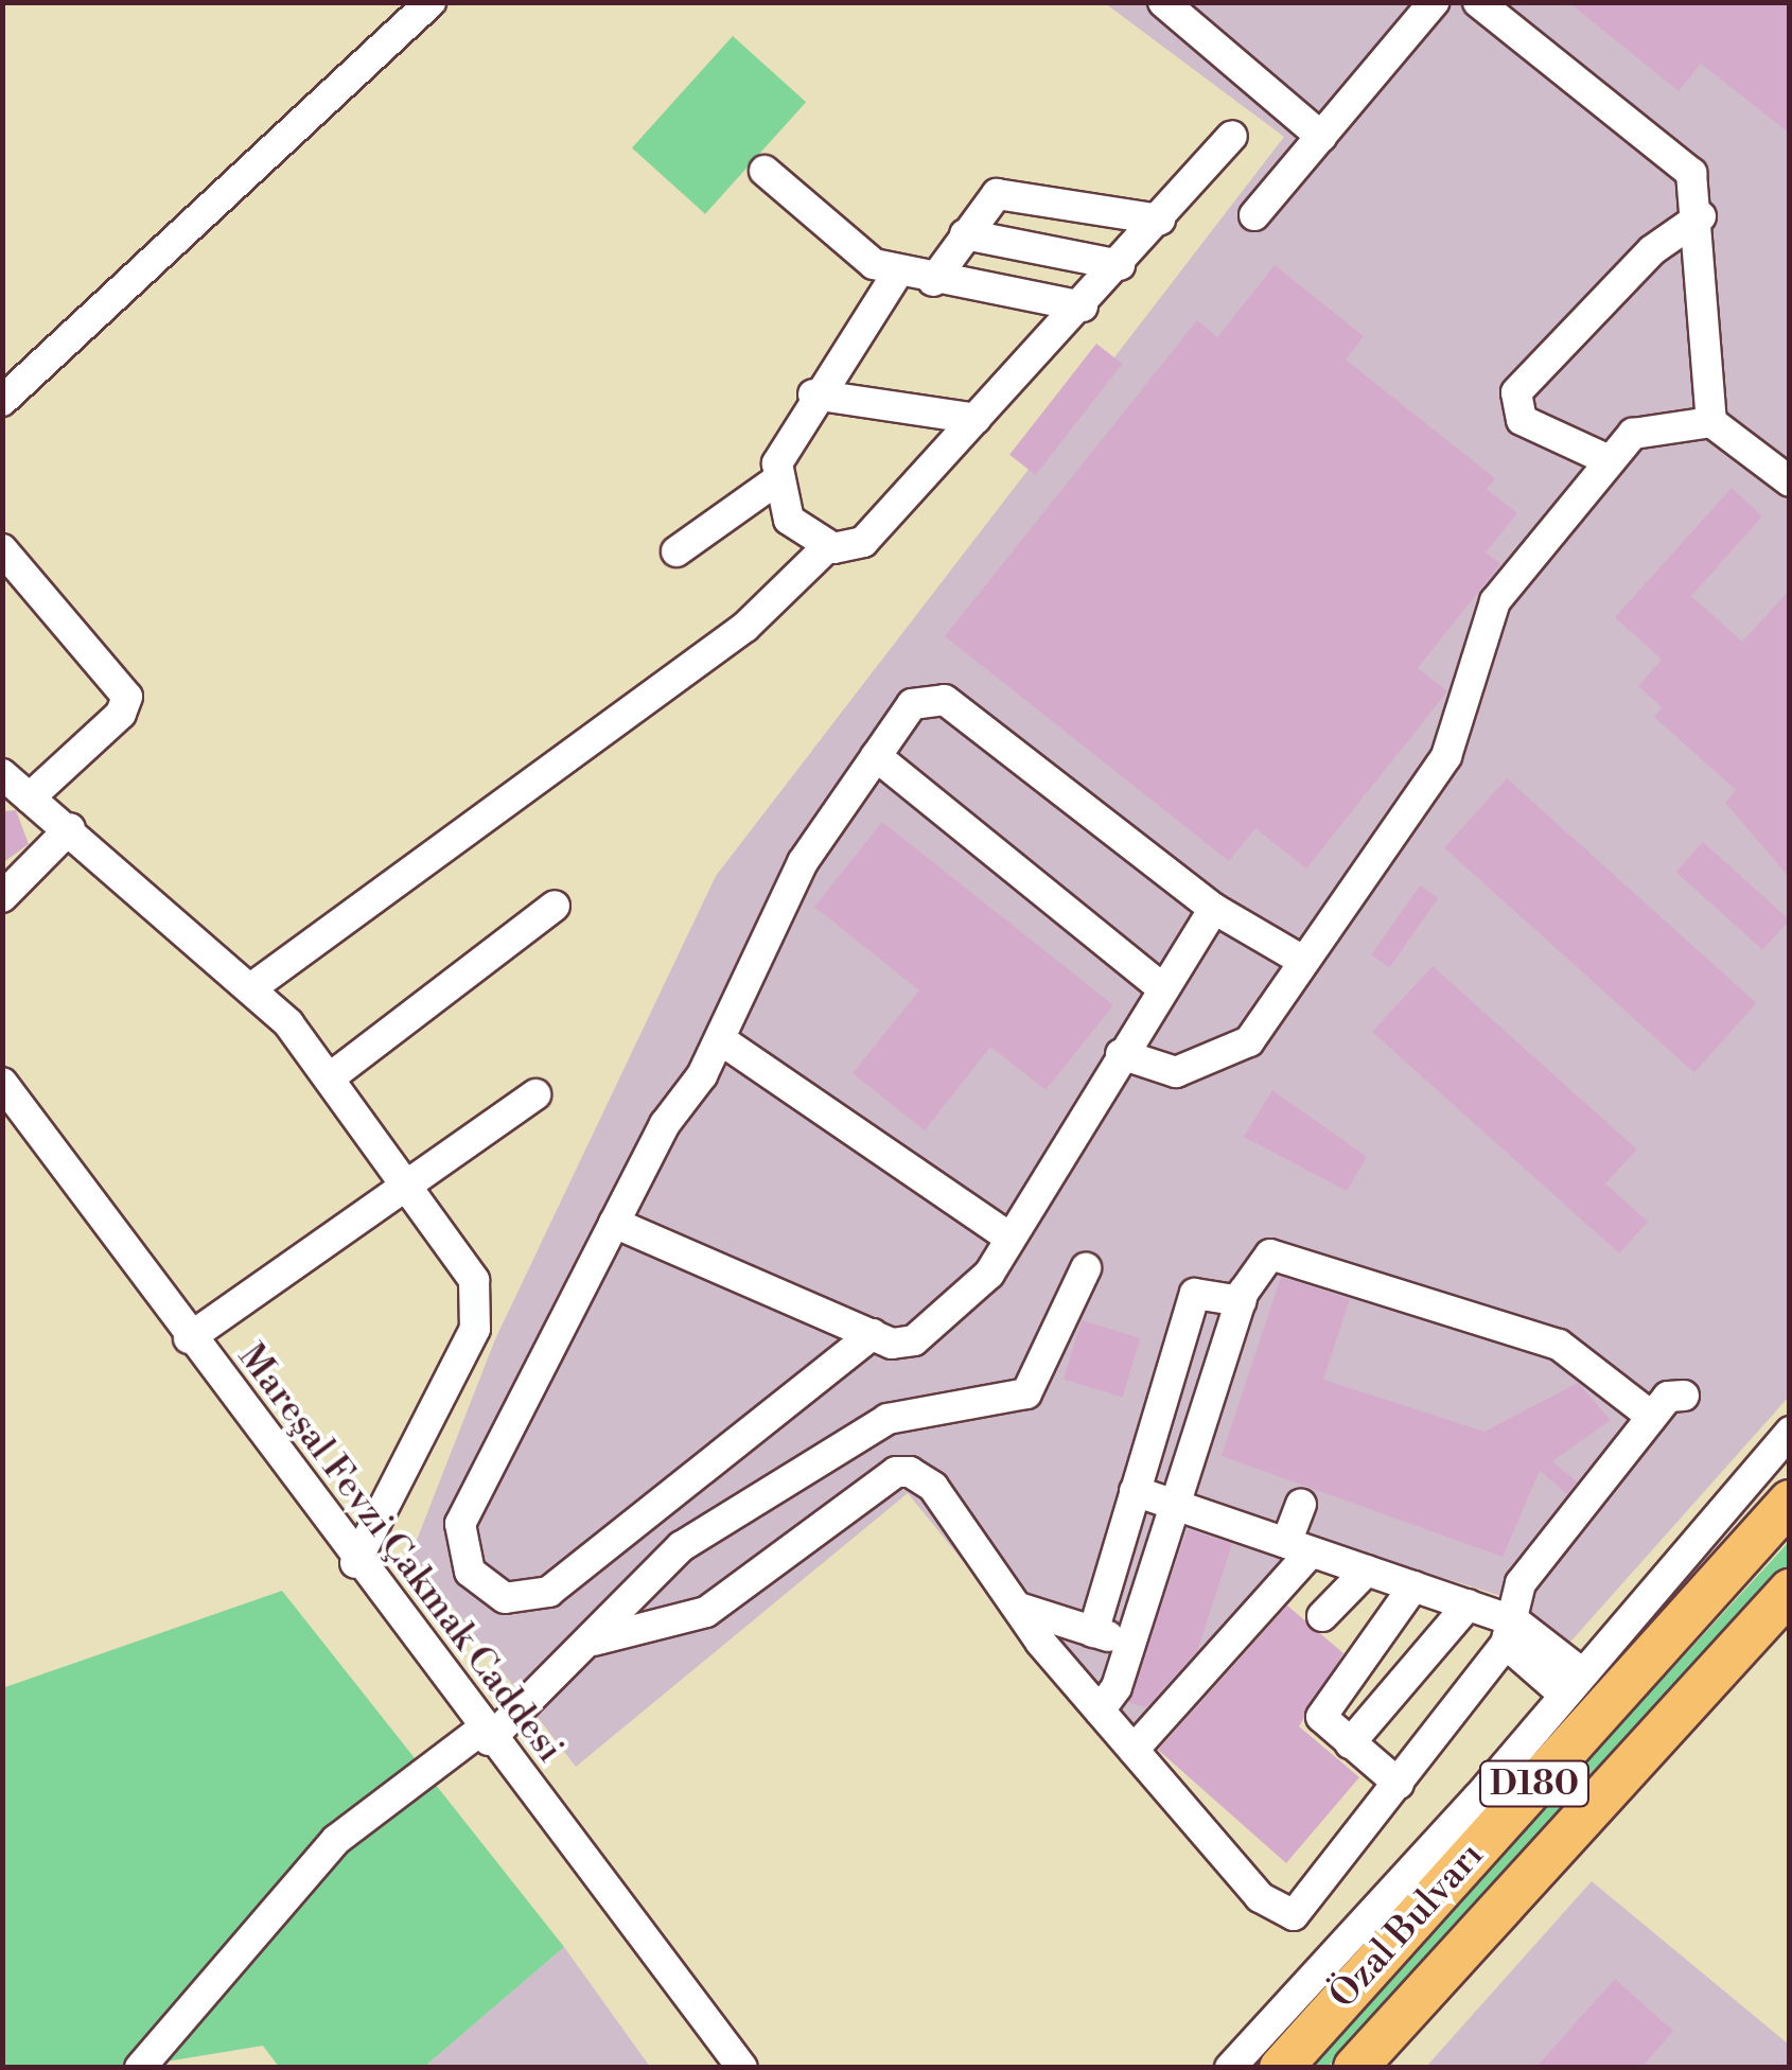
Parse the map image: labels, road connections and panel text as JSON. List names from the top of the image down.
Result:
{
  "streets": {
    "highway": ["D180", "Özal Bulvarı"],
    "street": ["Mareşal Fevzi Çakmak Caddesi"]
  },
  "crossings": [
    ["D180", "Özal Bulvarı"]
  ]
}
